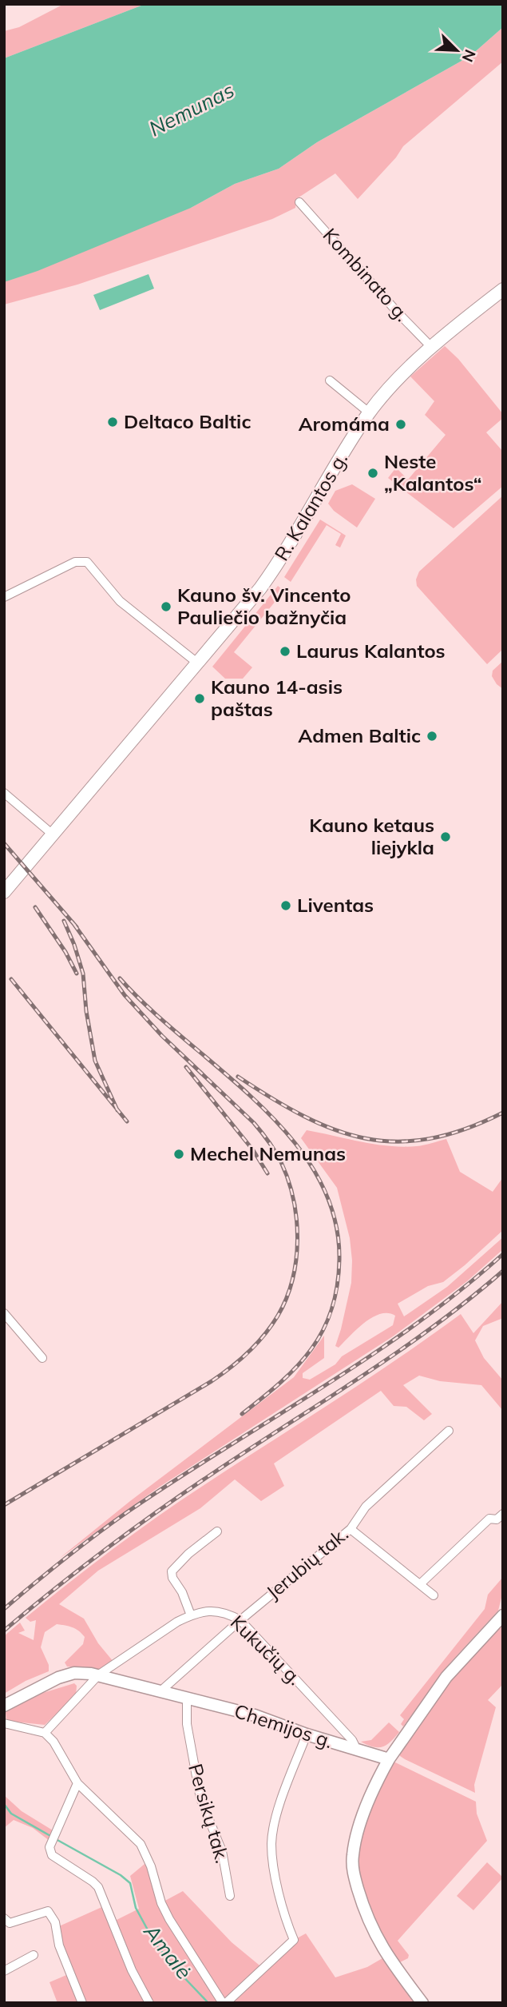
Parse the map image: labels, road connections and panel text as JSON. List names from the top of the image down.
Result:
{
  "streets": {
    "main road": ["R. Kalantos g.", "Chemijos g."],
    "street": [
      "Kombinato g.",
      "Jerubių tak.",
      "Kukučių g.",
      "Persikų tak."
    ]
  },
  "crossings": [
    ["Kombinato g.", "R. Kalantos g."],
    ["Jerubių tak.", "Kukučių g."],
    ["Jerubių tak.", "Chemijos g."],
    ["Kukučių g.", "Chemijos g."],
    ["Chemijos g.", "Persikų tak."]
  ],
  "water": ["Nemunas", "Amalė"],
  "places": [
    "Deltaco Baltic",
    "Aromáma",
    "Neste „Kalantos“",
    "Kauno šv. Vincento Pauliečio bažnyčia",
    "Laurus Kalantos",
    "Kauno 14-asis paštas",
    "Admen Baltic",
    "Kauno ketaus liejykla",
    "Liventas",
    "Mechel Nemunas"
  ],
  "north": "bottom right"
}
